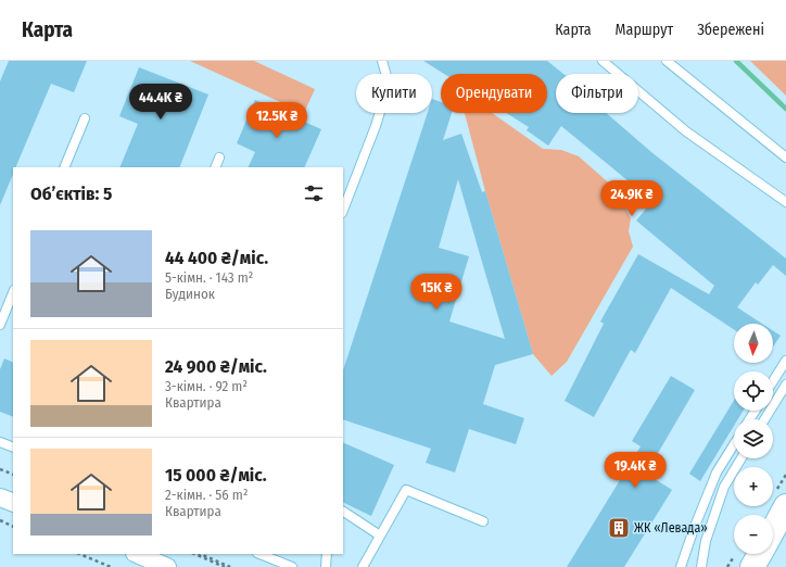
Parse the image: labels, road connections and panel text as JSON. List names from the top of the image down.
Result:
{
  "places": {
    "building": ["ЖК «Левада»"]
  },
  "north": "bottom",
  "page": {
    "header": "Карта",
    "nav": ["Карта", "Маршрут", "Збережені"],
    "chip": ["Купити", "Орендувати", "Фільтри"],
    "price": [
      "44.4K ₴",
      "12.5K ₴",
      "24.9K ₴",
      "15K ₴",
      "19.4K ₴"
    ],
    "heading": "Об’єктів: 5",
    "list": [
      {
        "name": "44 400 ₴/міс.",
        "note": "5-кімн. · 143 m² · Будинок"
      },
      {
        "name": "24 900 ₴/міс.",
        "note": "3-кімн. · 92 m² · Квартира"
      },
      {
        "name": "15 000 ₴/міс.",
        "note": "2-кімн. · 56 m² · Квартира"
      }
    ],
    "map_buttons": ["+", "−"]
  }
}
